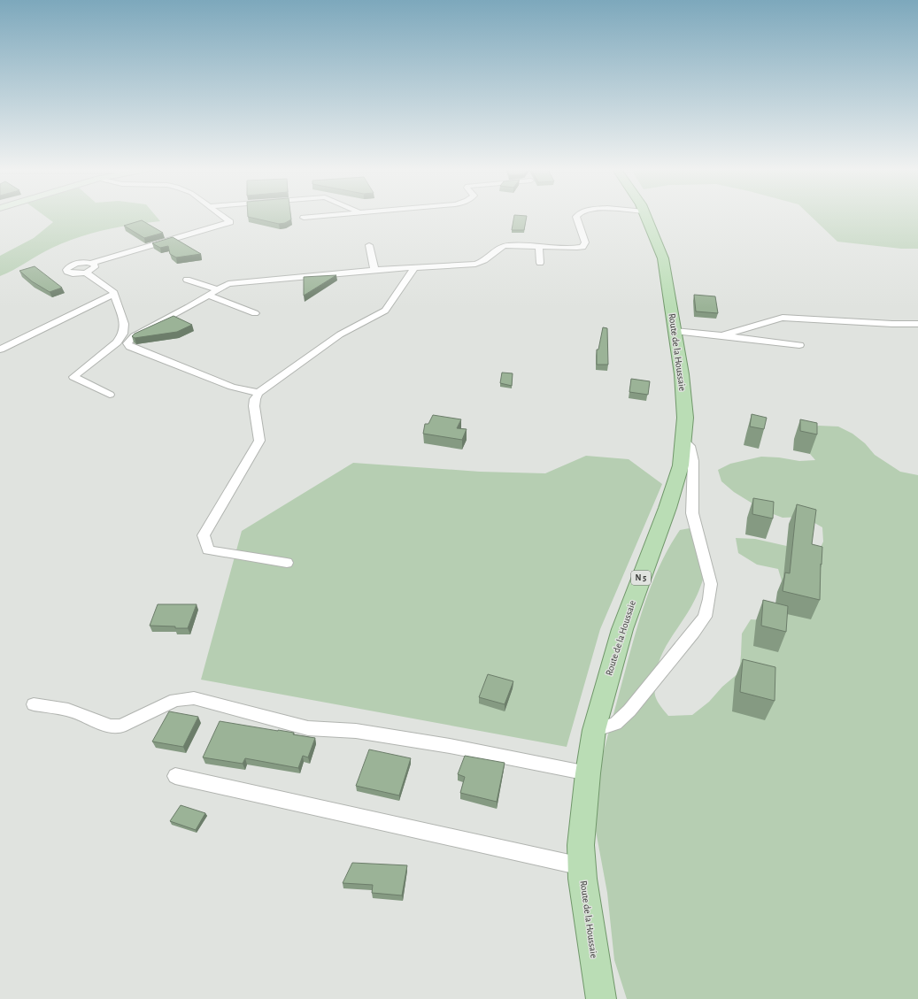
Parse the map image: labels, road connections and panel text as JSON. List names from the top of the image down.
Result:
{
  "streets": {
    "main road": ["Route de la Houssaie", "N 5"]
  }
}
